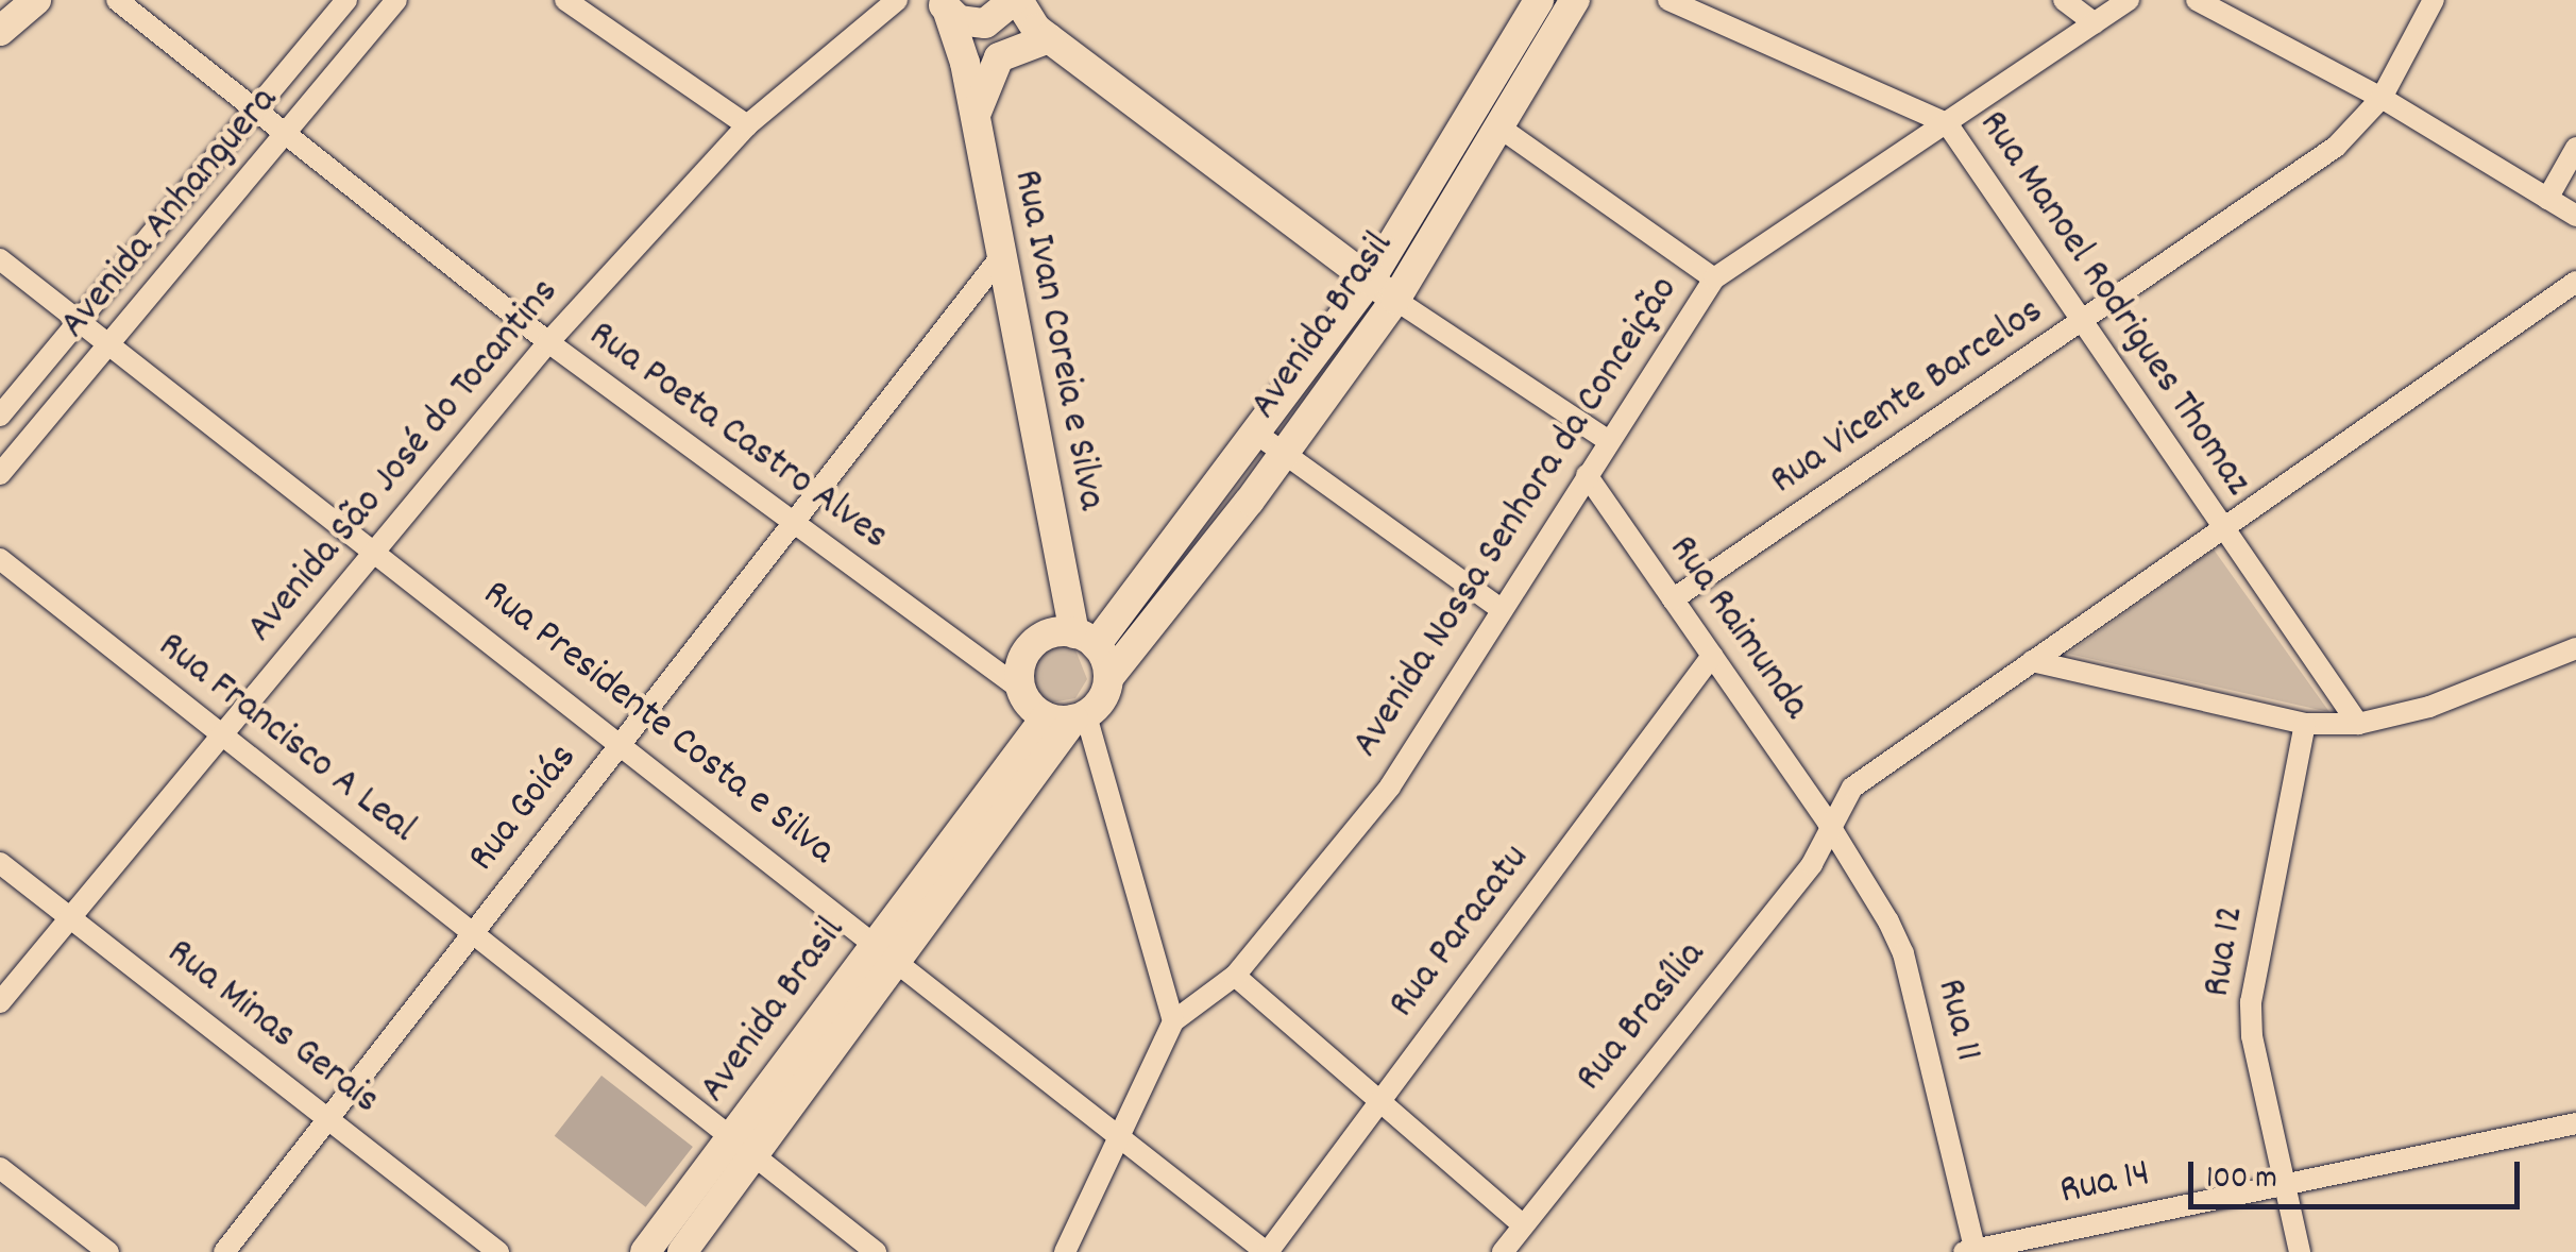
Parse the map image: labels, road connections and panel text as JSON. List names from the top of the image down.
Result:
{
  "streets": {
    "street": [
      "Avenida Anhanguera",
      "Rua Manoel Rodrigues Thomaz",
      "Avenida Brasil",
      "Rua Ivan Coreia e Silva",
      "Rua Vicente Barcelos",
      "Rua Poeta Castro Alves",
      "Avenida São José do Tocantins",
      "Avenida Nossa Senhora da Conceição",
      "Rua Raimunda",
      "Rua Presidente Costa e Silva",
      "Rua Francisco A Leal",
      "Rua Goiás",
      "Rua Paracatu",
      "Rua 12",
      "Rua Brasília",
      "Rua 11",
      "Rua Minas Gerais",
      "Rua 14"
    ]
  },
  "crossings": [
    ["Avenida Anhanguera", "Rua Poeta Castro Alves"],
    ["Avenida Anhanguera", "Rua Presidente Costa e Silva"],
    ["Rua Manoel Rodrigues Thomaz", "Rua Vicente Barcelos"],
    ["Rua Manoel Rodrigues Thomaz", "Avenida Nossa Senhora da Conceição"],
    ["Rua Manoel Rodrigues Thomaz", "Rua Brasília"],
    ["Avenida Brasil", "Rua Ivan Coreia e Silva"],
    ["Avenida Brasil", "Rua Poeta Castro Alves"],
    ["Avenida Brasil", "Rua Presidente Costa e Silva"],
    ["Avenida Brasil", "Rua Francisco A Leal"],
    ["Rua Ivan Coreia e Silva", "Rua Poeta Castro Alves"],
    ["Rua Ivan Coreia e Silva", "Rua Goiás"],
    ["Rua Vicente Barcelos", "Rua Raimunda"],
    ["Rua Poeta Castro Alves", "Avenida São José do Tocantins"],
    ["Rua Poeta Castro Alves", "Rua Goiás"],
    ["Avenida São José do Tocantins", "Rua Presidente Costa e Silva"],
    ["Avenida São José do Tocantins", "Rua Francisco A Leal"],
    ["Avenida São José do Tocantins", "Rua Minas Gerais"],
    ["Avenida Nossa Senhora da Conceição", "Rua Raimunda"],
    ["Rua Raimunda", "Rua Paracatu"],
    ["Rua Raimunda", "Rua Brasília"],
    ["Rua Raimunda", "Rua 11"],
    ["Rua Presidente Costa e Silva", "Rua Goiás"],
    ["Rua Presidente Costa e Silva", "Rua Paracatu"],
    ["Rua Francisco A Leal", "Rua Goiás"],
    ["Rua Goiás", "Rua Minas Gerais"],
    ["Rua 12", "Rua 14"],
    ["Rua Brasília", "Rua 11"],
    ["Rua 11", "Rua 14"]
  ],
  "scale_bar": "100 m"
}
